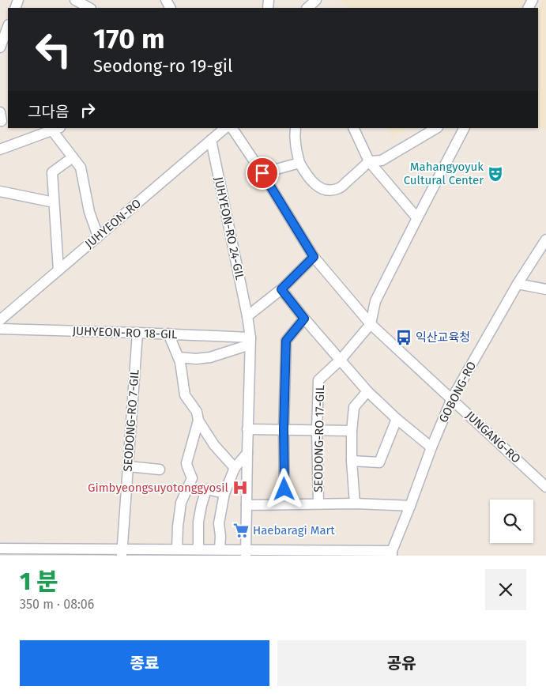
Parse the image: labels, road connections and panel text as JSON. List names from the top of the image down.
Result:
{
  "streets": {
    "street": [
      "JUHYEON-RO",
      "JUHYEON-RO 24-GIL",
      "JUHYEON-RO 18-GIL",
      "GOBONG-RO",
      "SEODONG-RO 7-GIL",
      "JUNGANG-RO",
      "SEODONG-RO 17-GIL"
    ]
  },
  "crossings": [
    ["JUHYEON-RO", "JUHYEON-RO 24-GIL"],
    ["JUHYEON-RO 24-GIL", "JUHYEON-RO 18-GIL"],
    ["JUHYEON-RO 18-GIL", "SEODONG-RO 7-GIL"],
    ["GOBONG-RO", "JUNGANG-RO"],
    ["JUNGANG-RO", "SEODONG-RO 17-GIL"]
  ],
  "places": {
    "theatre": ["Mahangyoyuk Cultural Center"],
    "bus stop": ["익산교육청"],
    "hospital": ["Gimbyeongsuyotonggyosil"],
    "supermarket": ["Haebaragi Mart"]
  },
  "page": {
    "turn": ["170 m", "Seodong-ro 19-gil"],
    "then": "그다음",
    "heading": ["1 분", "350 m · 08:06"],
    "buttons": ["종료", "공유"]
  }
}
